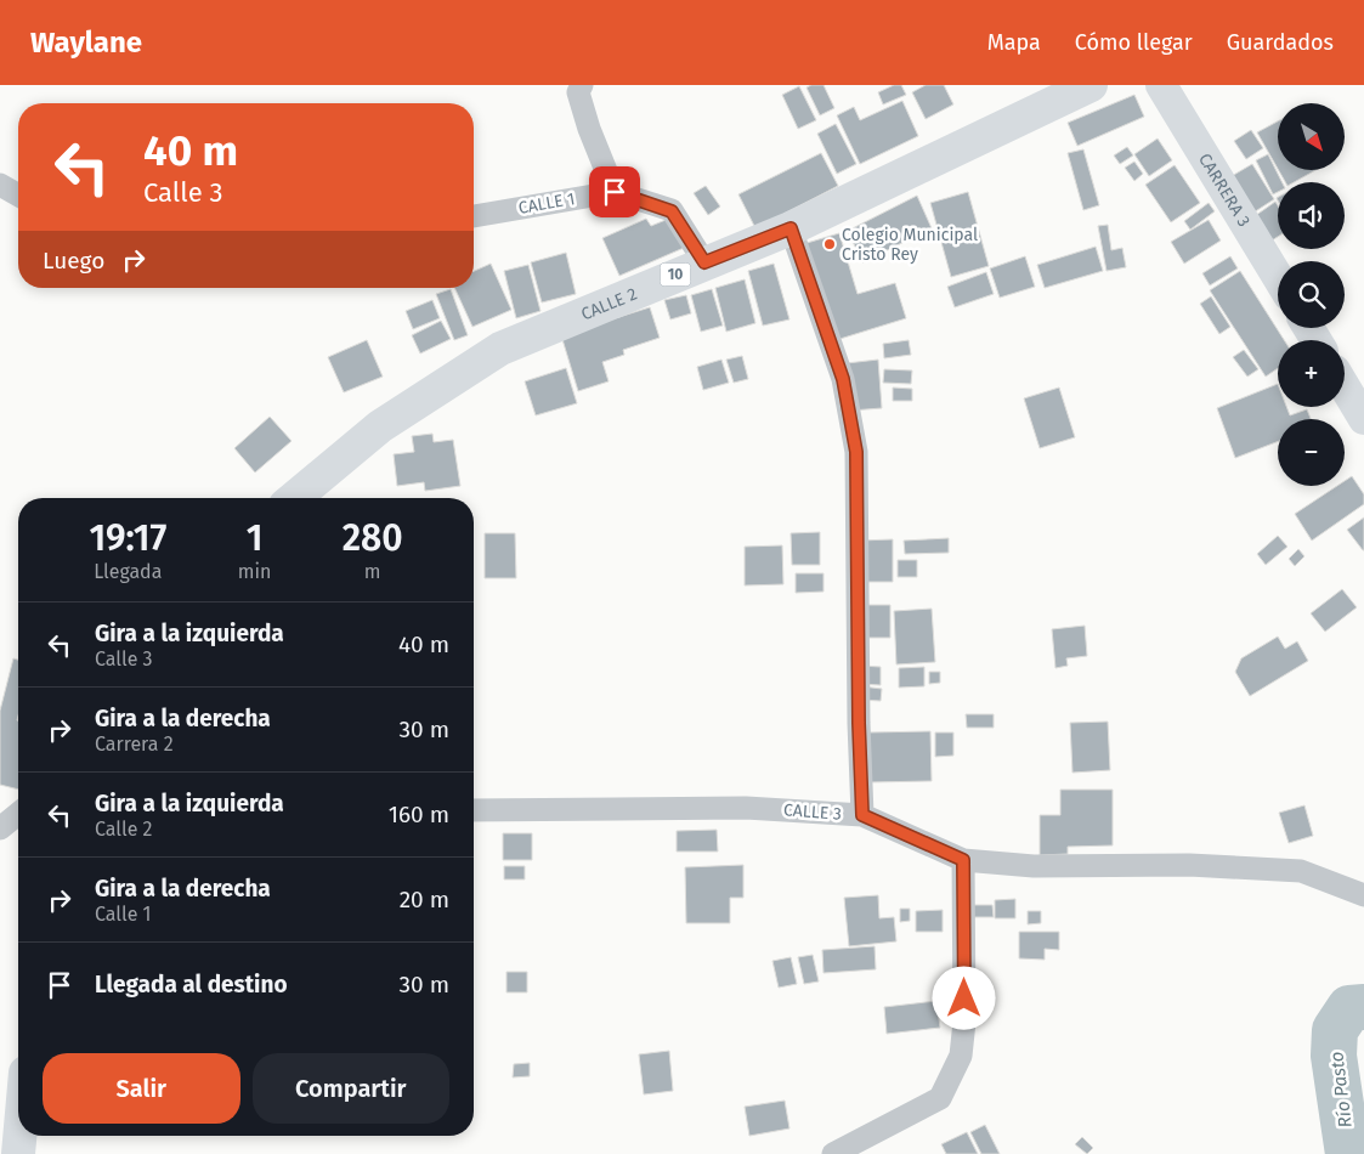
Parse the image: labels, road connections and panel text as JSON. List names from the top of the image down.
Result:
{
  "streets": {
    "main road": ["10", "CALLE 2"],
    "street": ["CARRERA 3", "CALLE 1", "CALLE 3"]
  },
  "crossings": [
    ["CALLE 1", "CALLE 2"]
  ],
  "water": ["Río Pasto"],
  "places": ["Colegio Municipal Cristo Rey"],
  "north": "bottom right",
  "page": {
    "header": "Waylane",
    "nav": ["Mapa", "Cómo llegar", "Guardados"],
    "map_buttons": ["+", "−"],
    "turn": ["40 m", "Calle 3"],
    "then": "Luego",
    "eta": [
      "19:17",
      "Llegada",
      "1",
      "min",
      "280",
      "m"
    ],
    "list": [
      {
        "name": "Gira a la izquierda",
        "note": "Calle 3",
        "value": "40 m"
      },
      {
        "name": "Gira a la derecha",
        "note": "Carrera 2",
        "value": "30 m"
      },
      {
        "name": "Gira a la izquierda",
        "note": "Calle 2",
        "value": "160 m"
      },
      {
        "name": "Gira a la derecha",
        "note": "Calle 1",
        "value": "20 m"
      },
      {
        "name": "Llegada al destino",
        "value": "30 m"
      }
    ],
    "buttons": ["Salir", "Compartir"]
  }
}
